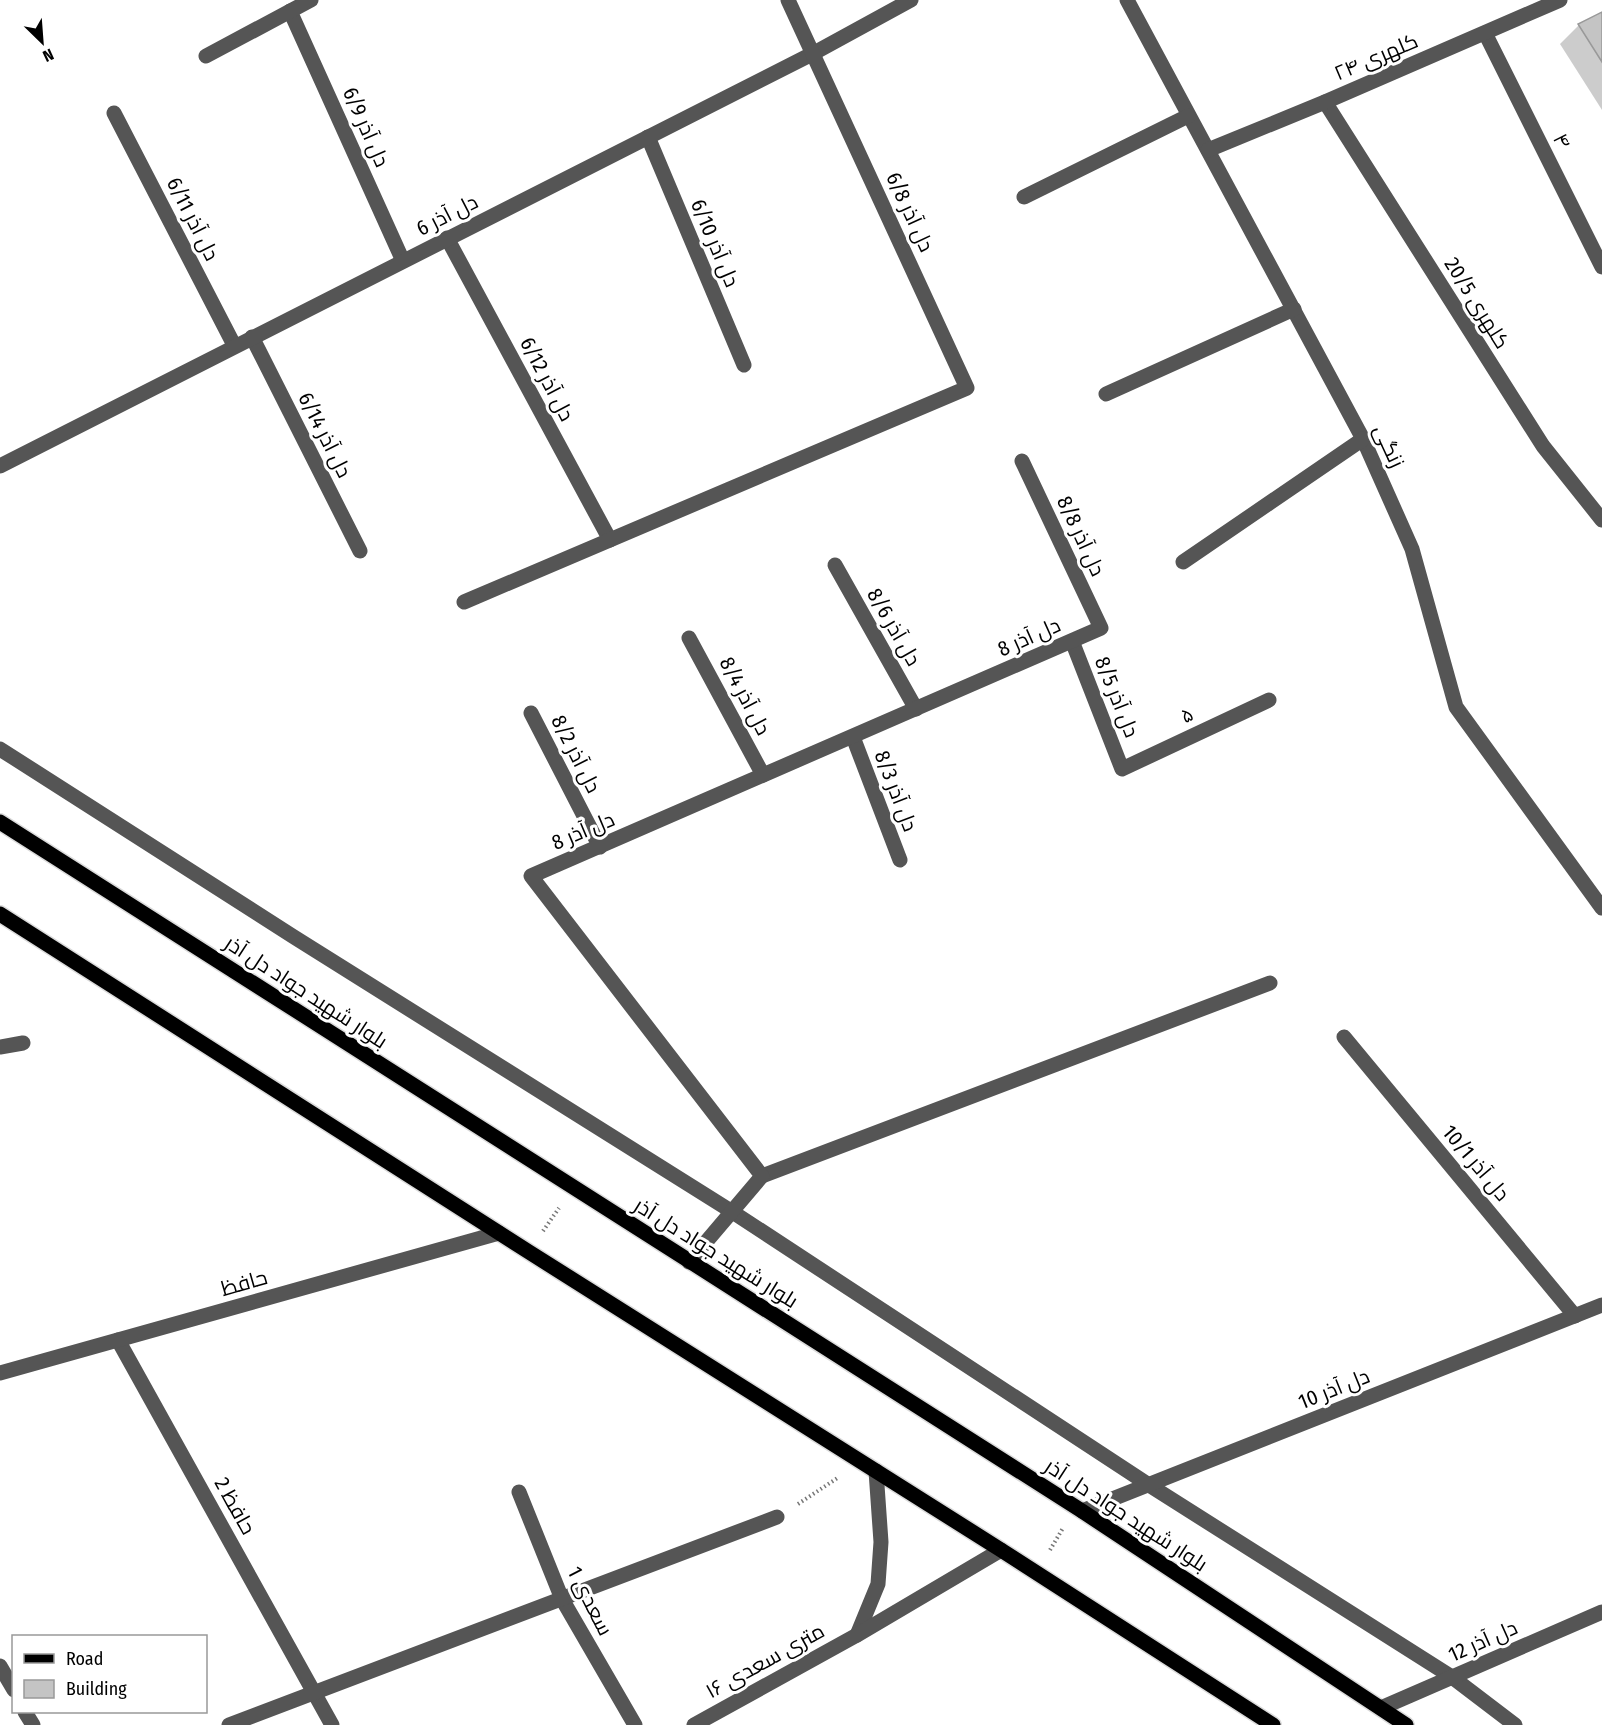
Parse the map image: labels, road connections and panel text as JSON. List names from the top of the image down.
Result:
{
  "streets": {
    "main road": ["بلوار شهید جواد دل آذر"],
    "street": [
      "کلهری ۲۴",
      "دل آذر 6/9",
      "۴",
      "دل آذر 6/8",
      "دل آذر 6",
      "دل آذر 6/11",
      "دل آذر 6/10",
      "کلهری 20/5",
      "دل آذر 6/12",
      "دل آذر 6/14",
      "زنگی",
      "دل آذر 8/8",
      "دل آذر 8/6",
      "دل آذر 8",
      "دل آذر 8/4",
      "دل آذر 8/5",
      "۵",
      "دل آذر 8/2",
      "دل آذر 8/3",
      "دل آذر 10/1",
      "حافظ",
      "دل آذر 10",
      "حافظ 2",
      "سعدی 1",
      "دل آذر 12",
      "۱۶ متری سعدی"
    ]
  },
  "crossings": [
    ["کلهری ۲۴", "۴"],
    ["کلهری ۲۴", "کلهری 20/5"],
    ["کلهری ۲۴", "زنگی"],
    ["دل آذر 6/9", "دل آذر 6"],
    ["دل آذر 6/8", "دل آذر 6"],
    ["دل آذر 6/8", "دل آذر 6/12"],
    ["دل آذر 6", "دل آذر 6/11"],
    ["دل آذر 6", "دل آذر 6/10"],
    ["دل آذر 6", "دل آذر 6/12"],
    ["دل آذر 6", "دل آذر 6/14"],
    ["دل آذر 8/8", "دل آذر 8"],
    ["دل آذر 8/6", "دل آذر 8"],
    ["دل آذر 8", "دل آذر 8/4"],
    ["دل آذر 8", "دل آذر 8/5"],
    ["دل آذر 8", "دل آذر 8/2"],
    ["دل آذر 8", "دل آذر 8/3"],
    ["دل آذر 8/5", "۵"],
    ["بلوار شهید جواد دل آذر", "دل آذر 10"],
    ["بلوار شهید جواد دل آذر", "دل آذر 12"],
    ["دل آذر 10/1", "دل آذر 10"],
    ["حافظ", "حافظ 2"]
  ],
  "legend": ["Road", "Building"],
  "north": "bottom right"
}
